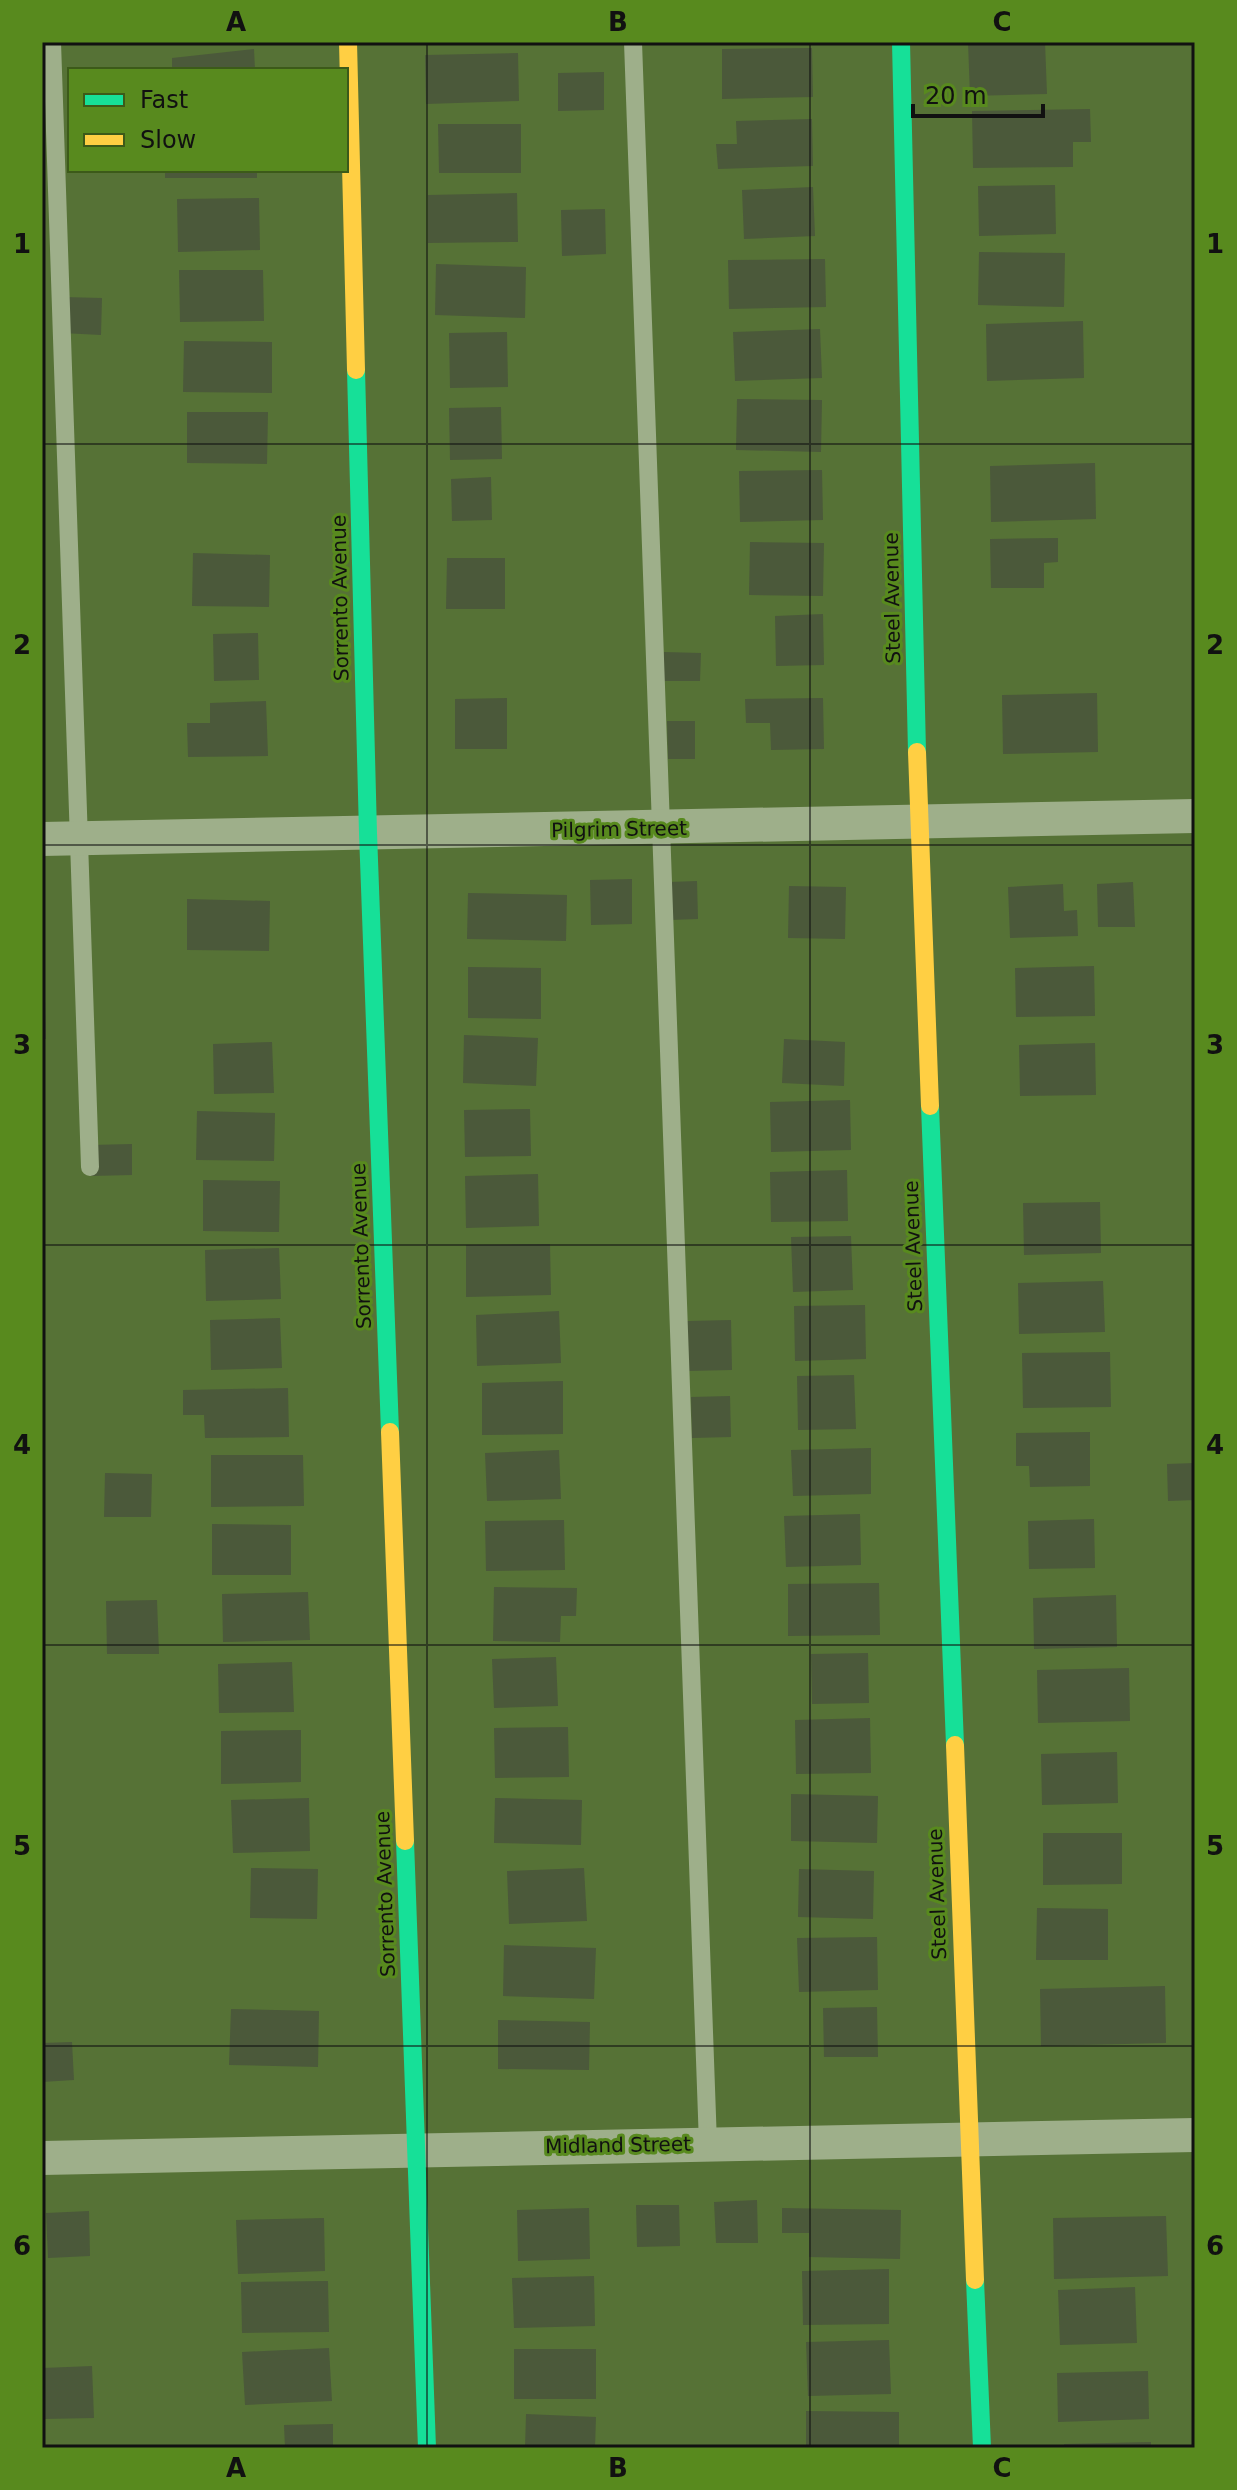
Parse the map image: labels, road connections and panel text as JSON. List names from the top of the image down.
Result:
{
  "streets": {
    "street": [
      "Sorrento Avenue",
      "Steel Avenue",
      "Pilgrim Street",
      "Midland Street"
    ]
  },
  "crossings": [
    ["Sorrento Avenue", "Pilgrim Street"],
    ["Sorrento Avenue", "Midland Street"],
    ["Steel Avenue", "Pilgrim Street"],
    ["Steel Avenue", "Midland Street"]
  ],
  "legend": ["Fast", "Slow"],
  "scale_bar": "20 m",
  "grid": {
    "columns": ["A", "B", "C"],
    "rows": [
      "1",
      "2",
      "3",
      "4",
      "5",
      "6"
    ]
  }
}
